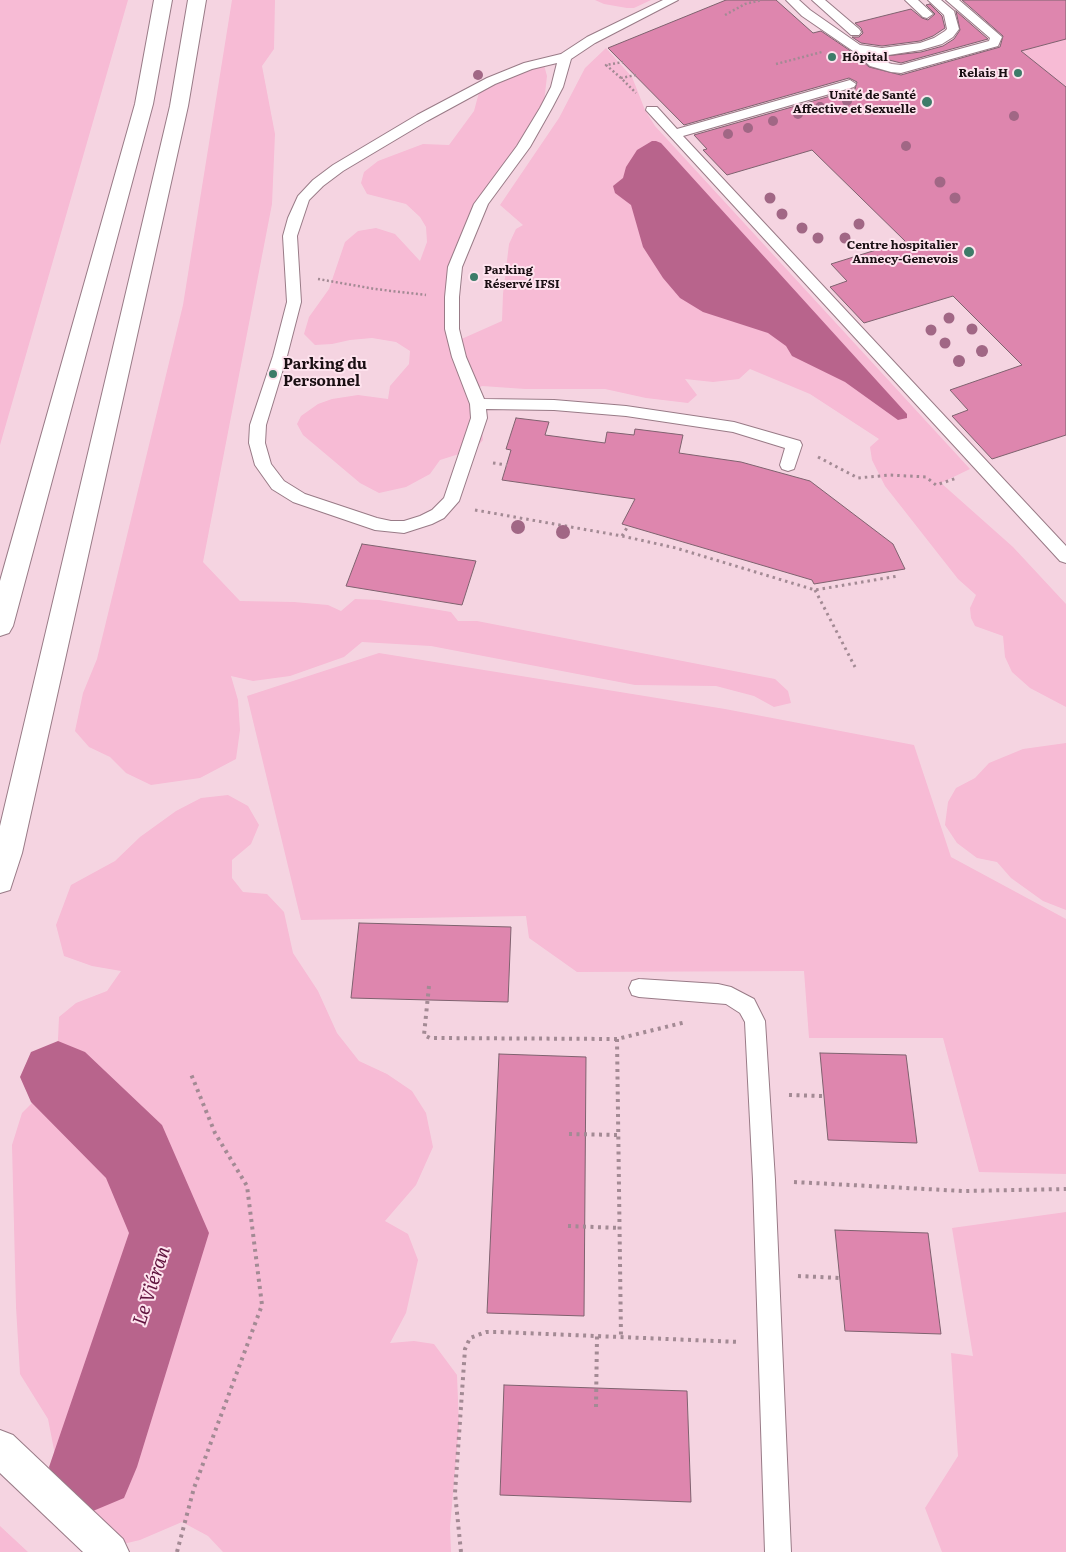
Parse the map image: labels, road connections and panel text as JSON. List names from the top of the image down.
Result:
{
  "water": ["Le Viéran"],
  "places": [
    "Hôpital",
    "Relais H",
    "Unité de Santé Affective et Sexuelle",
    "Centre hospitalier Annecy-Genevois",
    "Parking Réservé IFSI",
    "Parking du Personnel"
  ]
}
